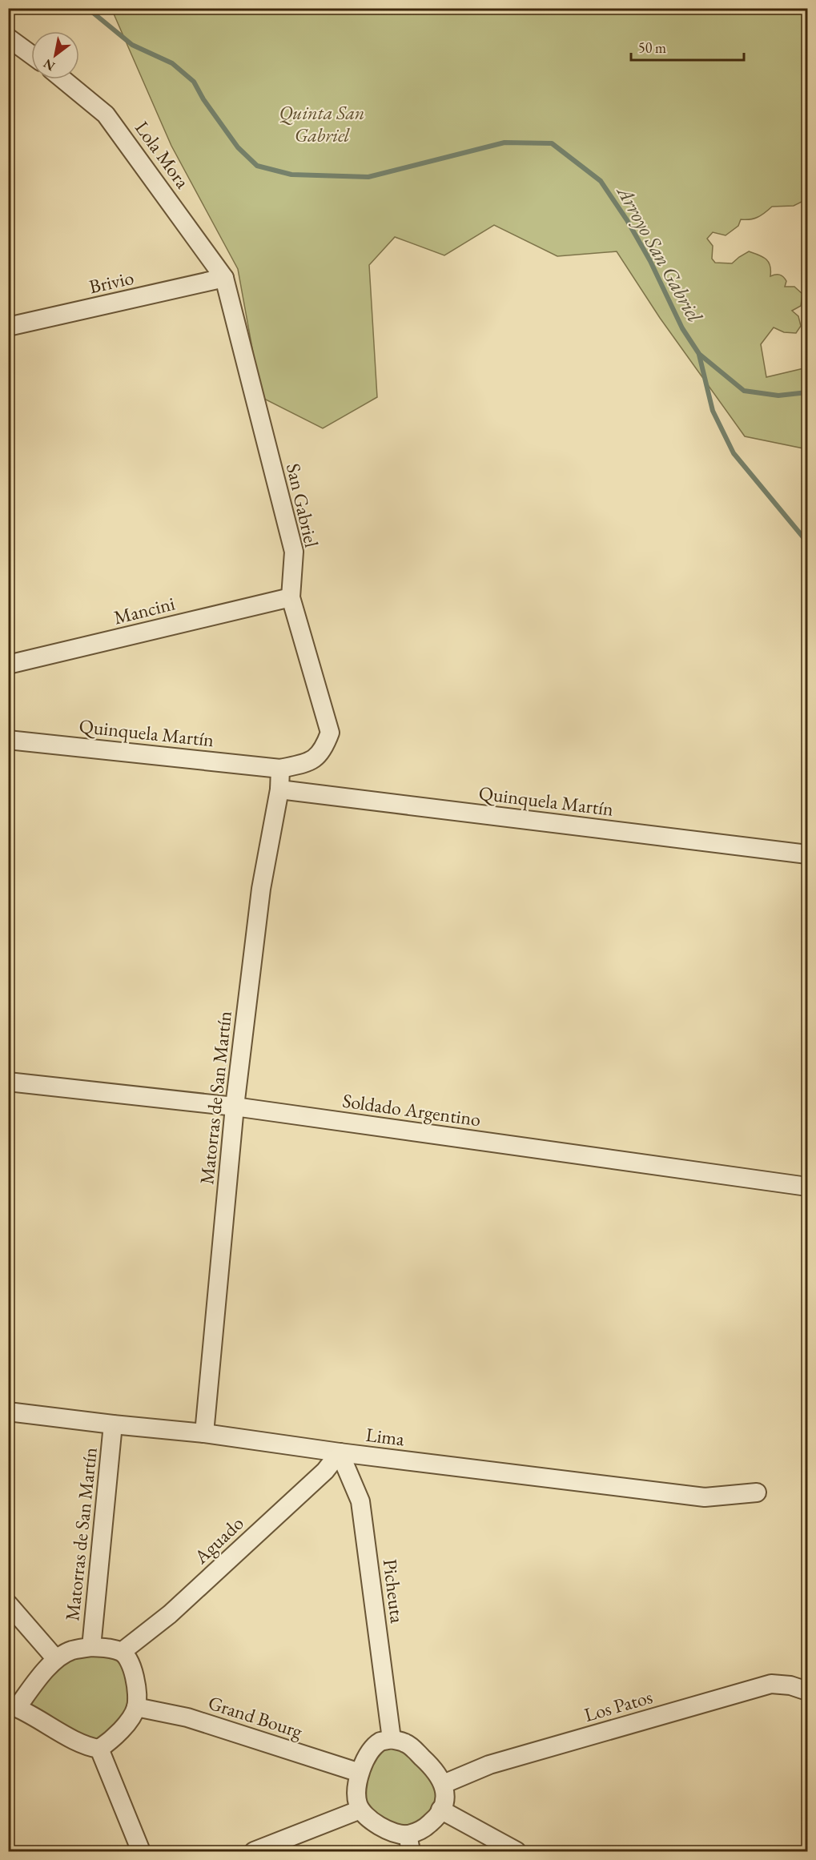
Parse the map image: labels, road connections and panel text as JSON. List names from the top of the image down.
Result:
{
  "streets": {
    "street": [
      "Lola Mora",
      "Brivio",
      "San Gabriel",
      "Mancini",
      "Quinquela Martín",
      "Matorras de San Martín",
      "Soldado Argentino",
      "Lima",
      "Aguado",
      "Picheuta",
      "Los Patos",
      "Grand Bourg"
    ]
  },
  "crossings": [
    ["Lola Mora", "Brivio"],
    ["Lola Mora", "San Gabriel"],
    ["Brivio", "San Gabriel"],
    ["San Gabriel", "Mancini"],
    ["San Gabriel", "Quinquela Martín"],
    ["San Gabriel", "Matorras de San Martín"],
    ["Quinquela Martín", "Matorras de San Martín"],
    ["Matorras de San Martín", "Soldado Argentino"],
    ["Matorras de San Martín", "Lima"],
    ["Lima", "Aguado"],
    ["Lima", "Picheuta"],
    ["Aguado", "Picheuta"],
    ["Picheuta", "Los Patos"],
    ["Picheuta", "Grand Bourg"],
    ["Los Patos", "Grand Bourg"]
  ],
  "water": ["Arroyo San Gabriel"],
  "parks": ["Quinta San Gabriel"],
  "scale_bar": "50 m",
  "north": "bottom left"
}
